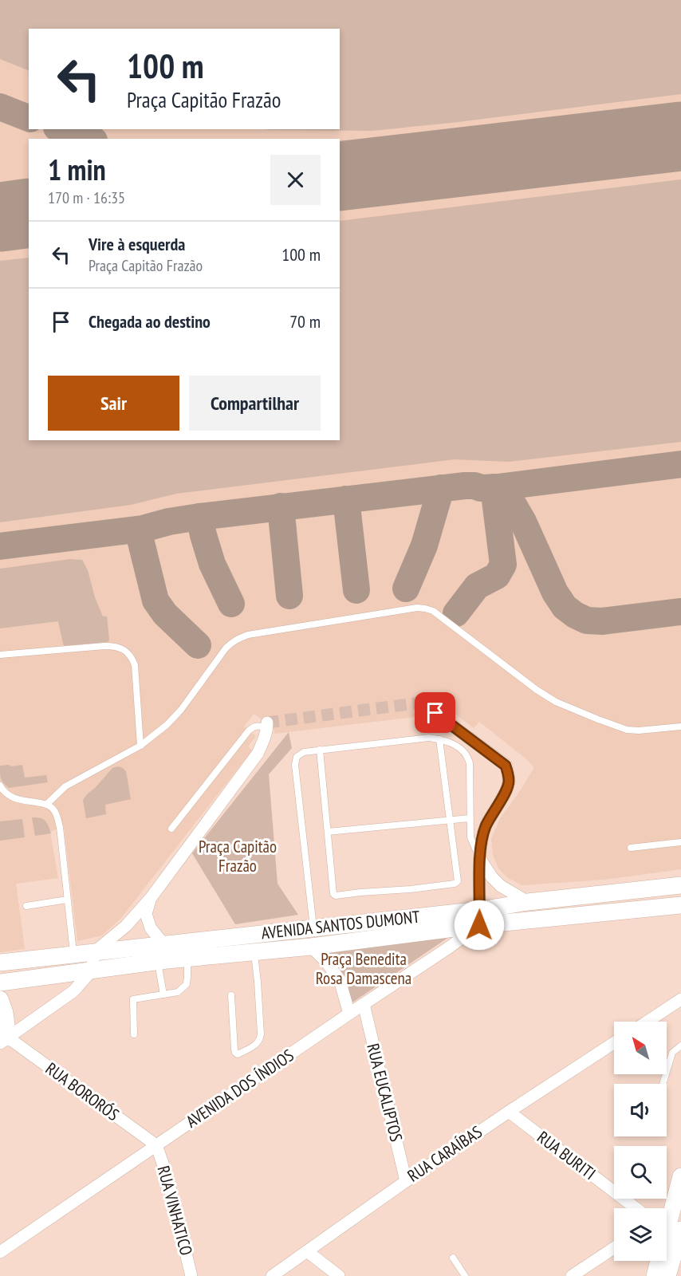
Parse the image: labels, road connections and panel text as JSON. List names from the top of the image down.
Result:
{
  "streets": {
    "main road": ["AVENIDA SANTOS DUMONT"],
    "street": [
      "AVENIDA DOS ÍNDIOS",
      "RUA BORORÓS",
      "RUA EUCALIPTOS",
      "RUA CARAÍBAS",
      "RUA BURITI",
      "RUA VINHATICO"
    ]
  },
  "crossings": [
    ["AVENIDA SANTOS DUMONT", "AVENIDA DOS ÍNDIOS"],
    ["AVENIDA DOS ÍNDIOS", "RUA BORORÓS"],
    ["AVENIDA DOS ÍNDIOS", "RUA EUCALIPTOS"],
    ["AVENIDA DOS ÍNDIOS", "RUA VINHATICO"],
    ["RUA BORORÓS", "RUA VINHATICO"],
    ["RUA EUCALIPTOS", "RUA CARAÍBAS"],
    ["RUA CARAÍBAS", "RUA BURITI"]
  ],
  "parks": ["Praça Capitão Frazão", "Praça Benedita Rosa Damascena"],
  "north": "top left",
  "page": {
    "turn": ["100 m", "Praça Capitão Frazão"],
    "heading": ["1 min", "170 m · 16:35"],
    "list": [
      {
        "name": "Vire à esquerda",
        "note": "Praça Capitão Frazão",
        "value": "100 m"
      },
      {
        "name": "Chegada ao destino",
        "value": "70 m"
      }
    ],
    "buttons": ["Sair", "Compartilhar"]
  }
}
